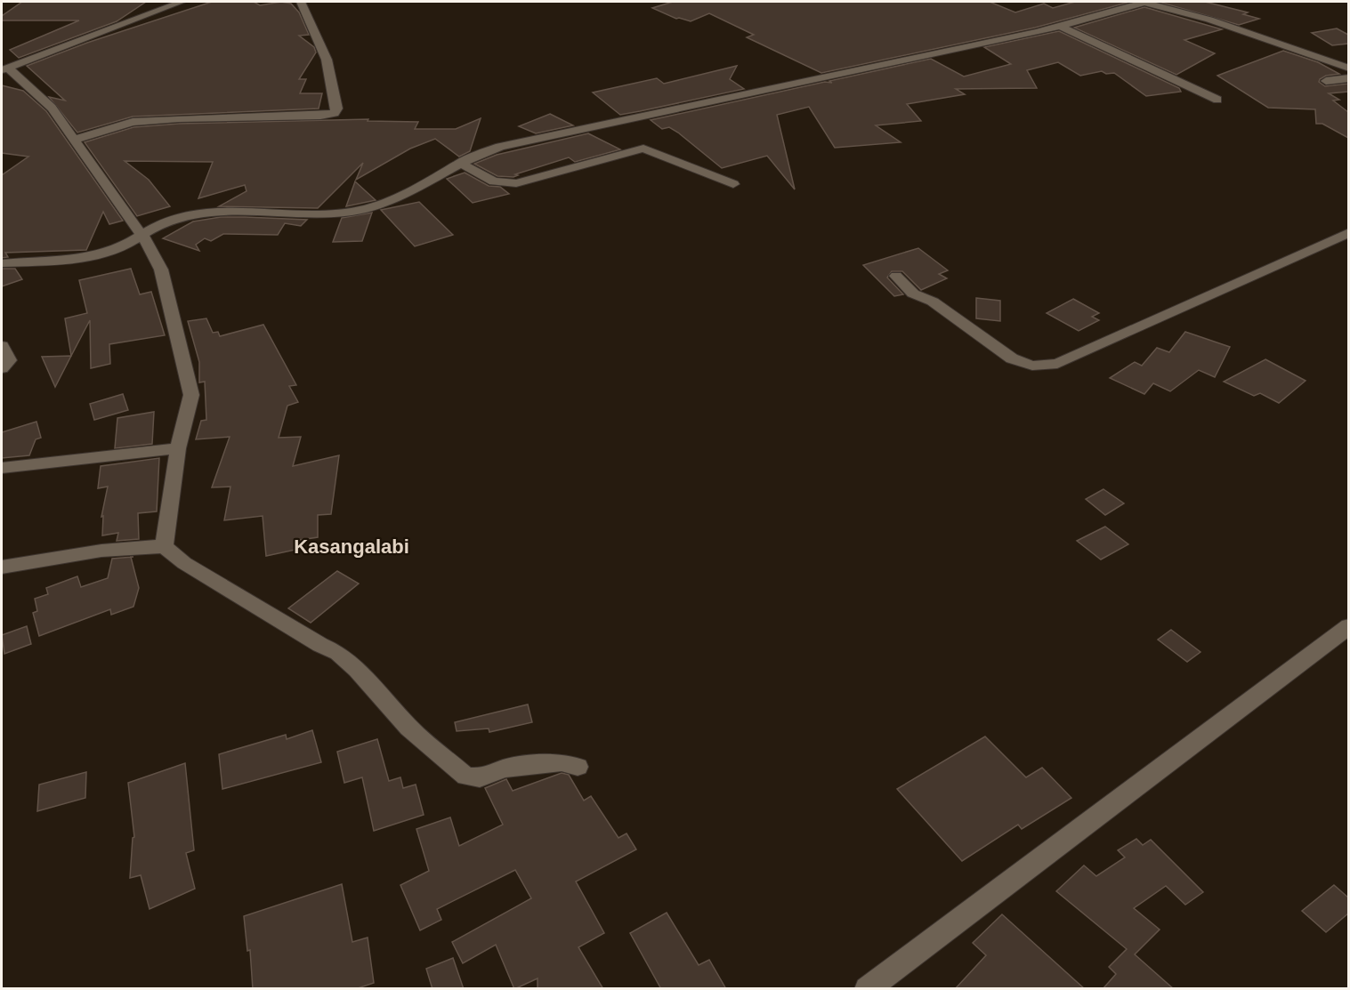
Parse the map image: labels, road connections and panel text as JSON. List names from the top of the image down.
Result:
{
  "districts": ["Kasangalabi"]
}
